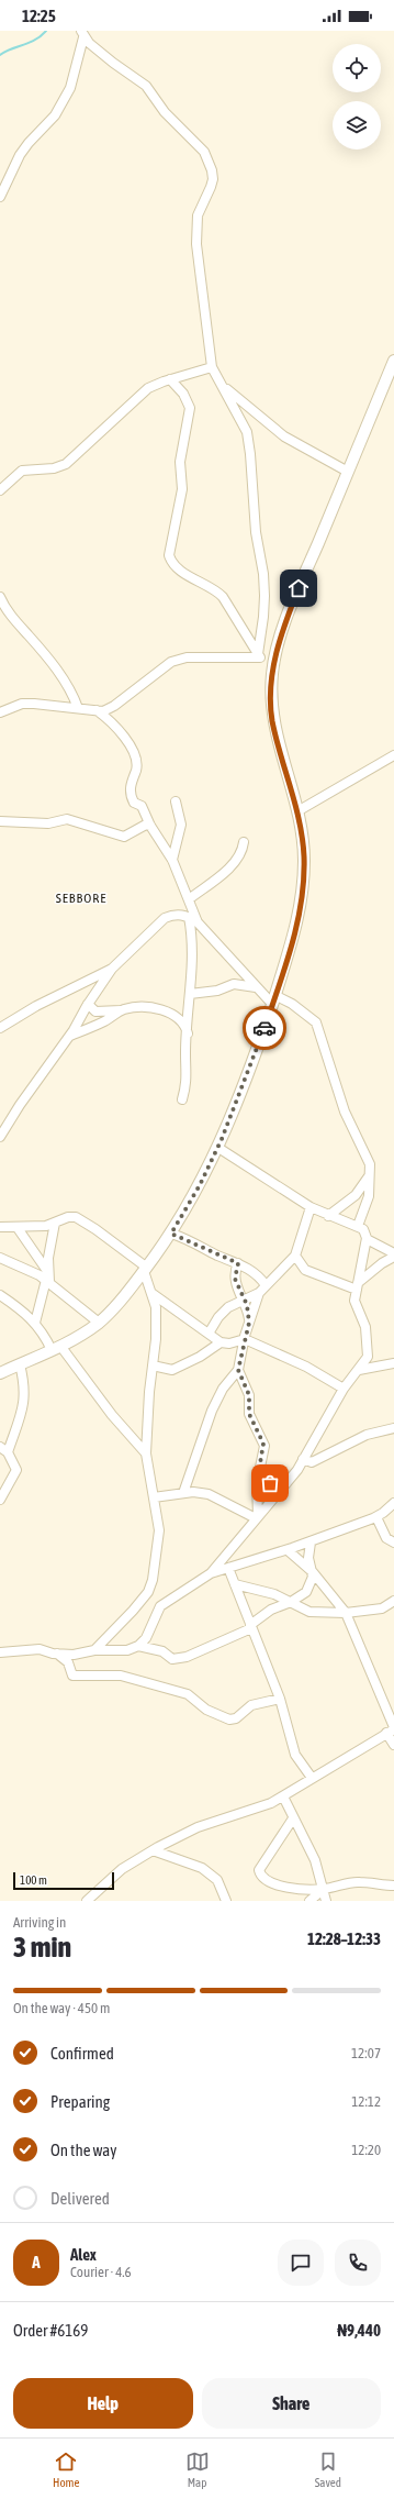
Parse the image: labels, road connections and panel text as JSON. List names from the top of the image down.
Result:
{
  "districts": ["SEBBORE"],
  "scale_bar": "100 m",
  "page": {
    "status": "12:25",
    "scale": "100 m",
    "heading": ["3 min", "Arriving in", "12:28–12:33"],
    "panel": [
      "Alex",
      "Courier · 4.6",
      "Order #6169",
      "₦9,440"
    ],
    "bar": "On the way · 450 m",
    "list": [
      ["Confirmed", "12:07"],
      ["Preparing", "12:12"],
      ["On the way", "12:20"],
      "Delivered"
    ],
    "round": "A",
    "buttons": ["Help", "Share"],
    "tabs": ["Home", "Map", "Saved"]
  }
}
